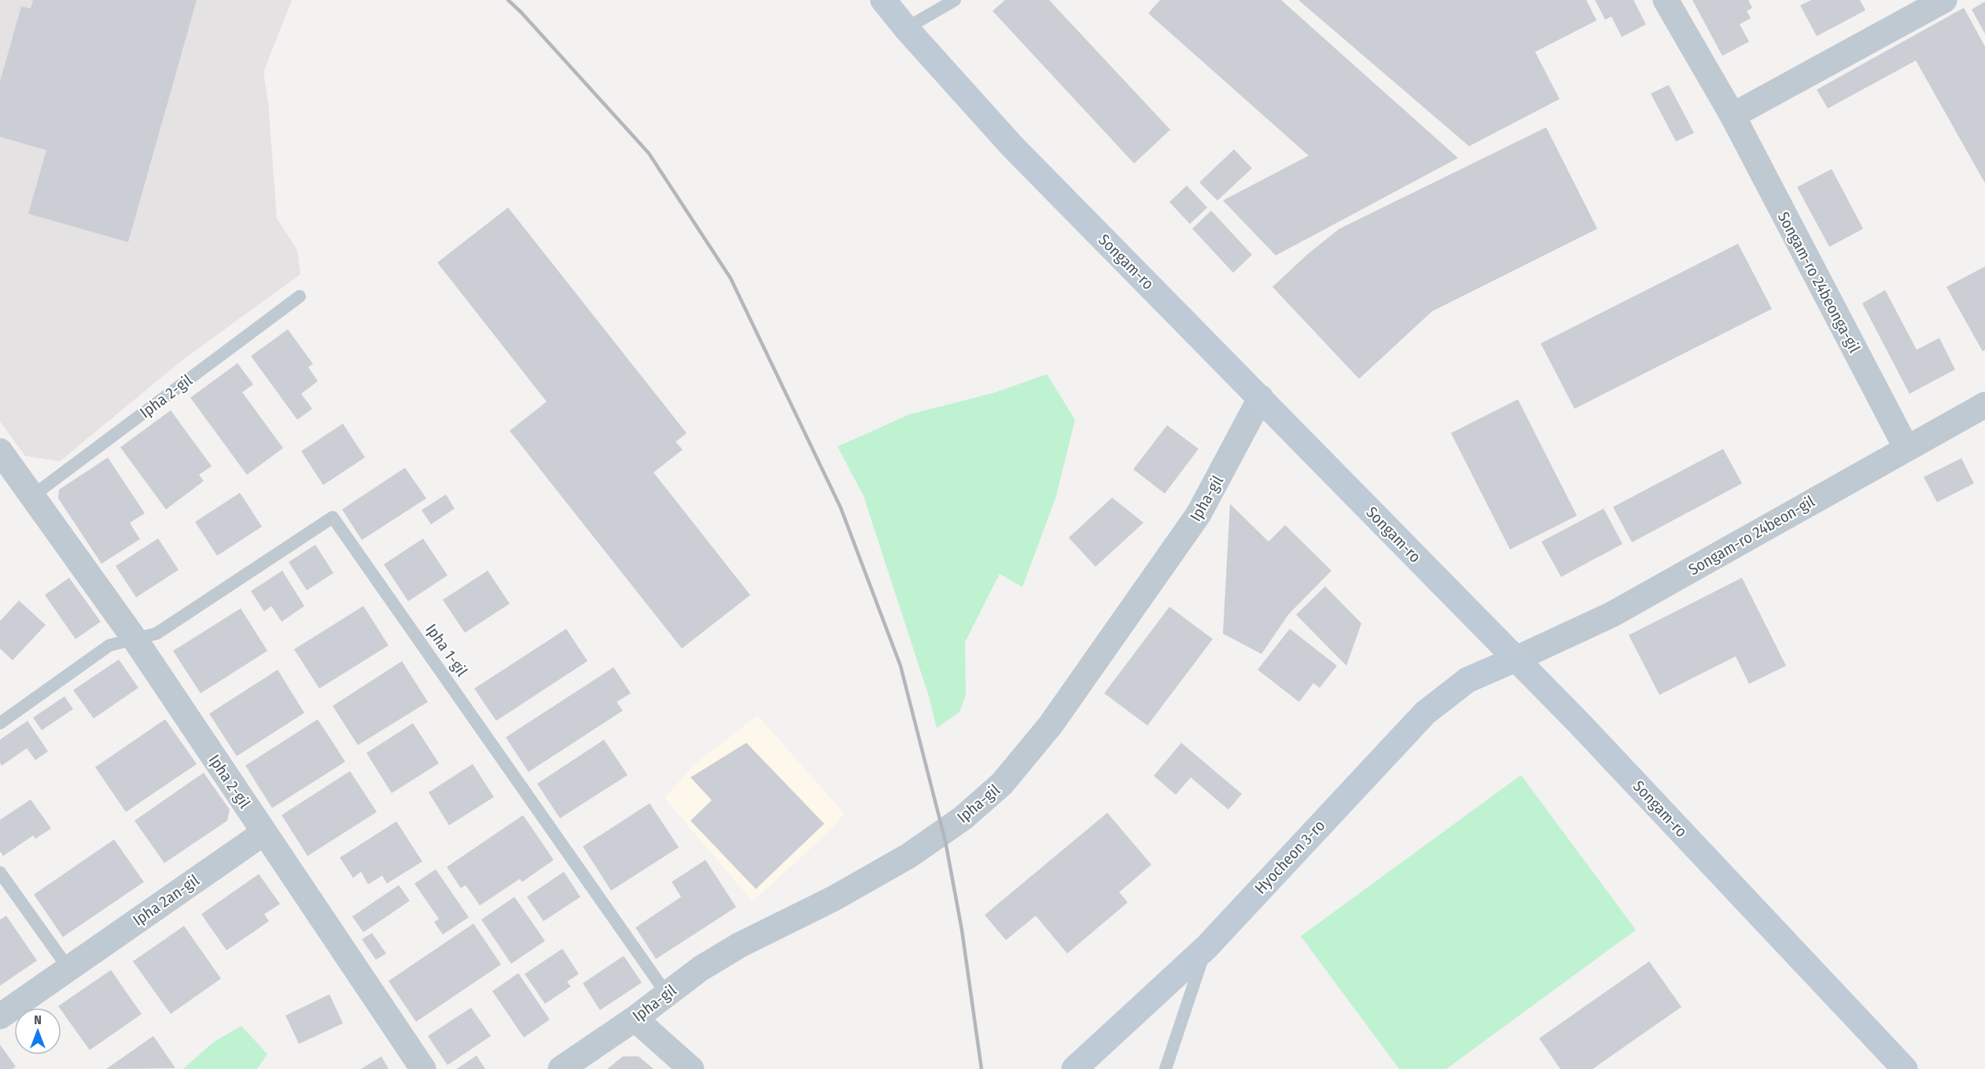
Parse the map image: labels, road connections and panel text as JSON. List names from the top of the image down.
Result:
{
  "streets": {
    "main road": ["Songam-ro", "Hyocheon 3-ro"],
    "street": [
      "Songam-ro 24beonga-gil",
      "Ipha 2-gil",
      "Ipha-gil",
      "Songam-ro 24beon-gil",
      "Ipha 2an-gil"
    ],
    "lane": ["Ipha 1-gil"]
  },
  "crossings": [
    ["Songam-ro", "Ipha-gil"],
    ["Songam-ro", "Songam-ro 24beon-gil"],
    ["Songam-ro", "Hyocheon 3-ro"],
    ["Songam-ro 24beonga-gil", "Songam-ro 24beon-gil"],
    ["Ipha 2-gil", "Ipha 1-gil"],
    ["Ipha 2-gil", "Ipha 2an-gil"],
    ["Ipha-gil", "Ipha 1-gil"],
    ["Songam-ro 24beon-gil", "Hyocheon 3-ro"]
  ],
  "north": "top"
}
